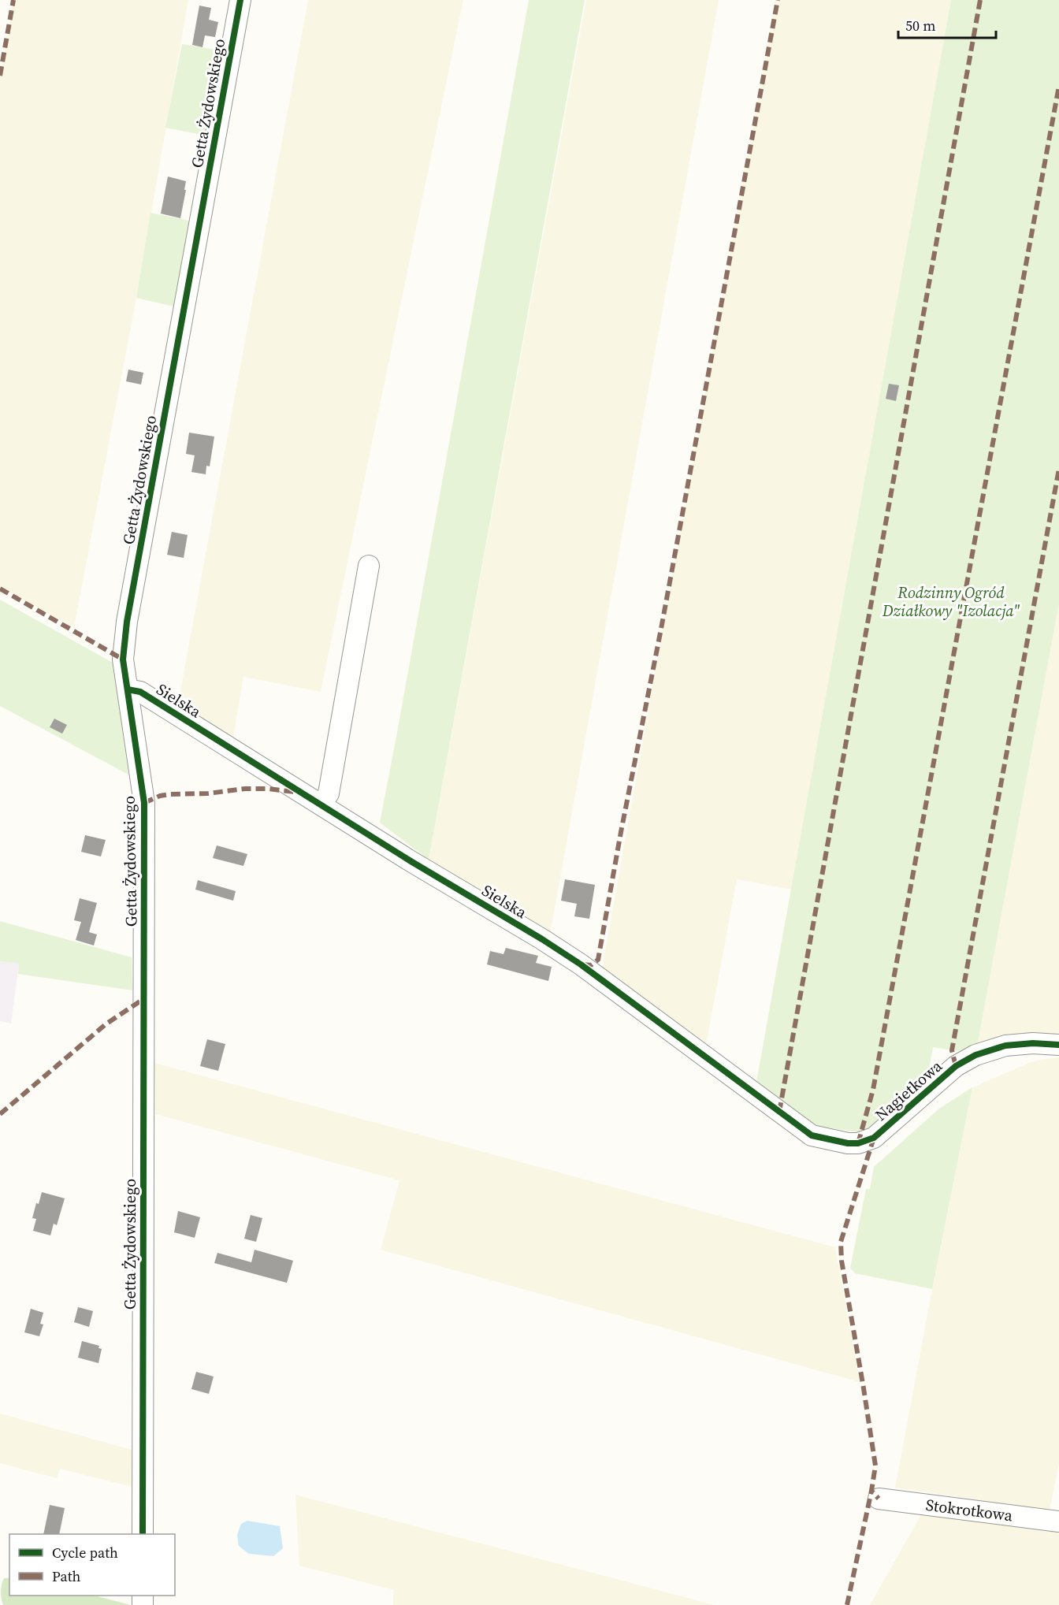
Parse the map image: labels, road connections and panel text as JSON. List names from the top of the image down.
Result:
{
  "streets": {
    "street": [
      "Getta Żydowskiego",
      "Sielska",
      "Nagietkowa",
      "Stokrotkowa"
    ]
  },
  "crossings": [
    ["Getta Żydowskiego", "Sielska"],
    ["Sielska", "Nagietkowa"]
  ],
  "parks": ["Rodzinny Ogród Działkowy \"Izolacja\""],
  "legend": ["Cycle path", "Path"],
  "scale_bar": "50 m"
}
